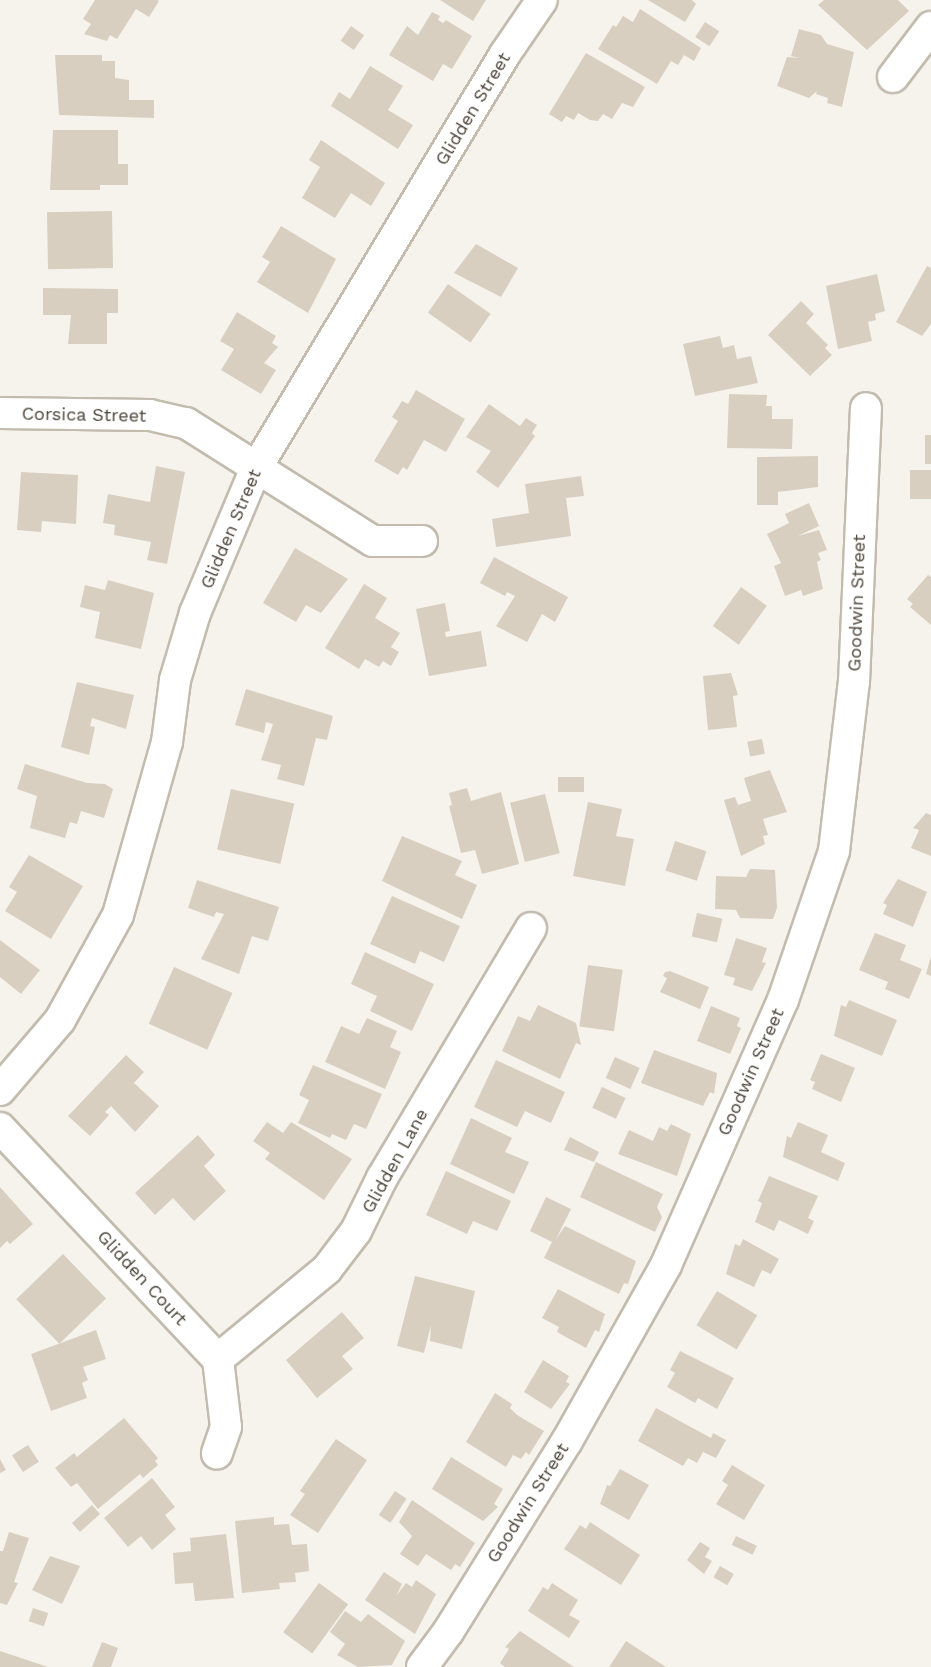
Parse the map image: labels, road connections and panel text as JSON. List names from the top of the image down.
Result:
{
  "streets": {
    "street": [
      "Glidden Street",
      "Corsica Street",
      "Goodwin Street",
      "Glidden Lane",
      "Glidden Court"
    ]
  },
  "crossings": [
    ["Glidden Street", "Corsica Street"],
    ["Glidden Lane", "Glidden Court"]
  ]
}
